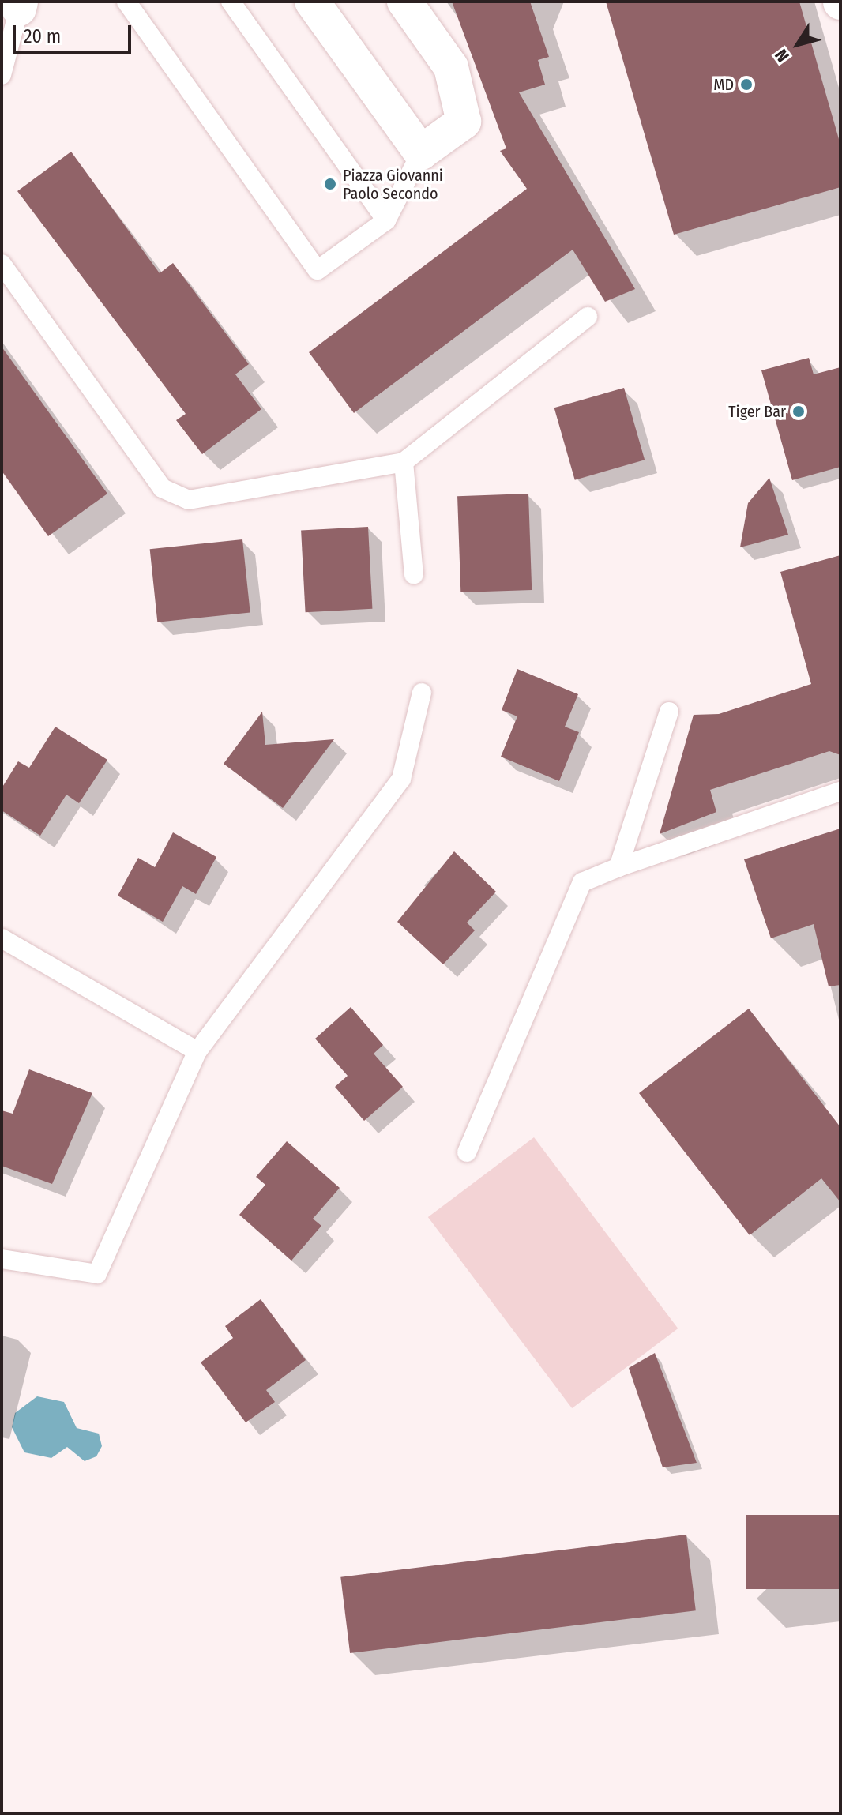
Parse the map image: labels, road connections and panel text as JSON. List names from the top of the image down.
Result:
{
  "places": ["MD", "Piazza Giovanni Paolo Secondo", "Tiger Bar"],
  "scale_bar": "20 m",
  "north": "bottom left"
}
